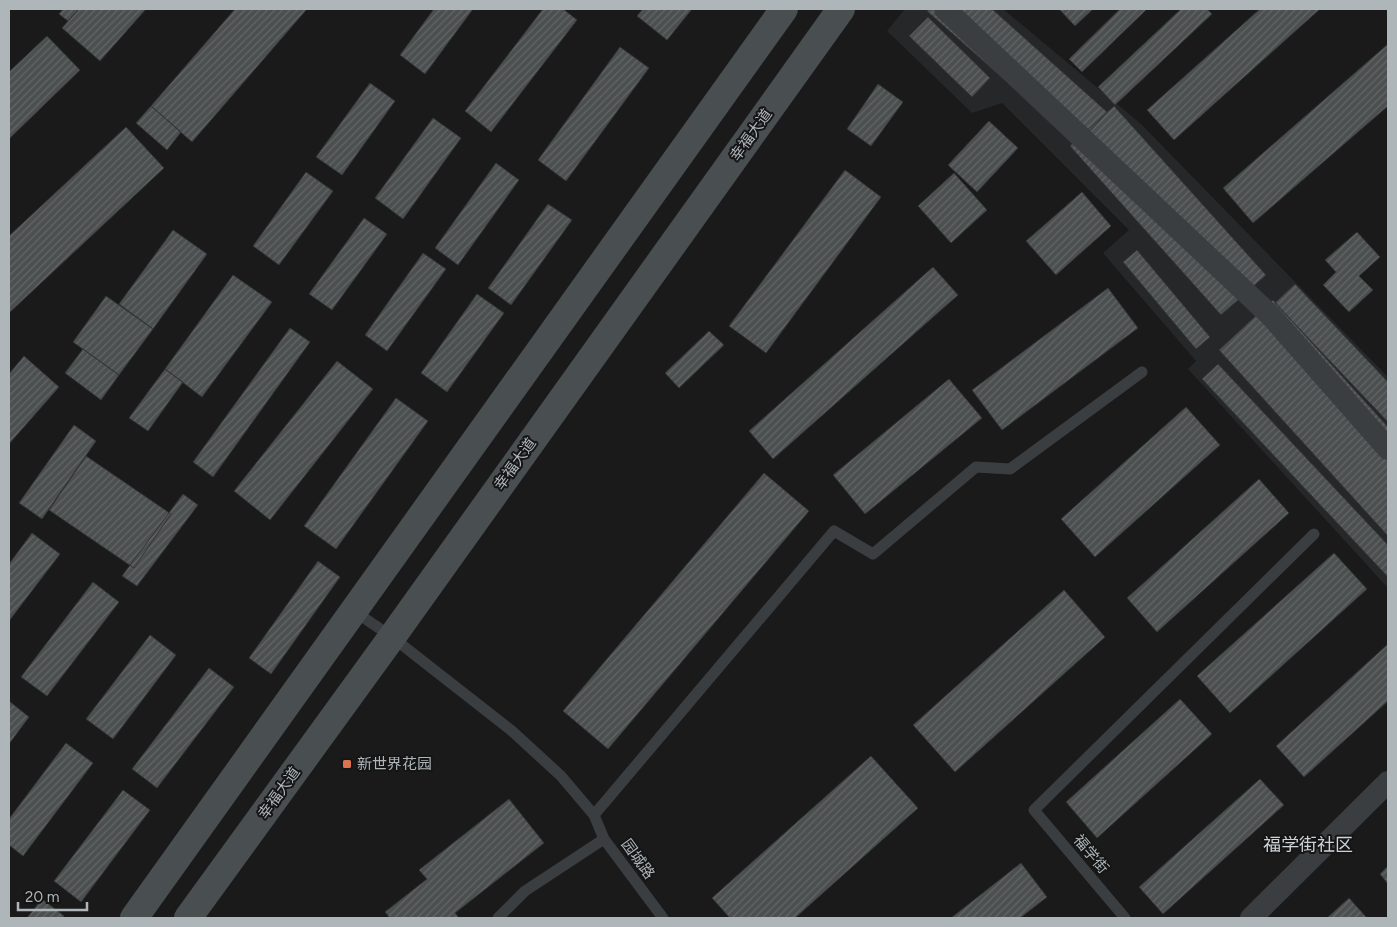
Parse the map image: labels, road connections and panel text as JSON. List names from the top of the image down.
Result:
{
  "streets": {
    "main road": ["幸福大道"],
    "lane": ["福学街", "园城路"]
  },
  "crossings": [
    ["幸福大道", "园城路"]
  ],
  "districts": ["福学街社区"],
  "places": {
    "transit": ["新世界花园"]
  },
  "scale_bar": "20 m"
}
